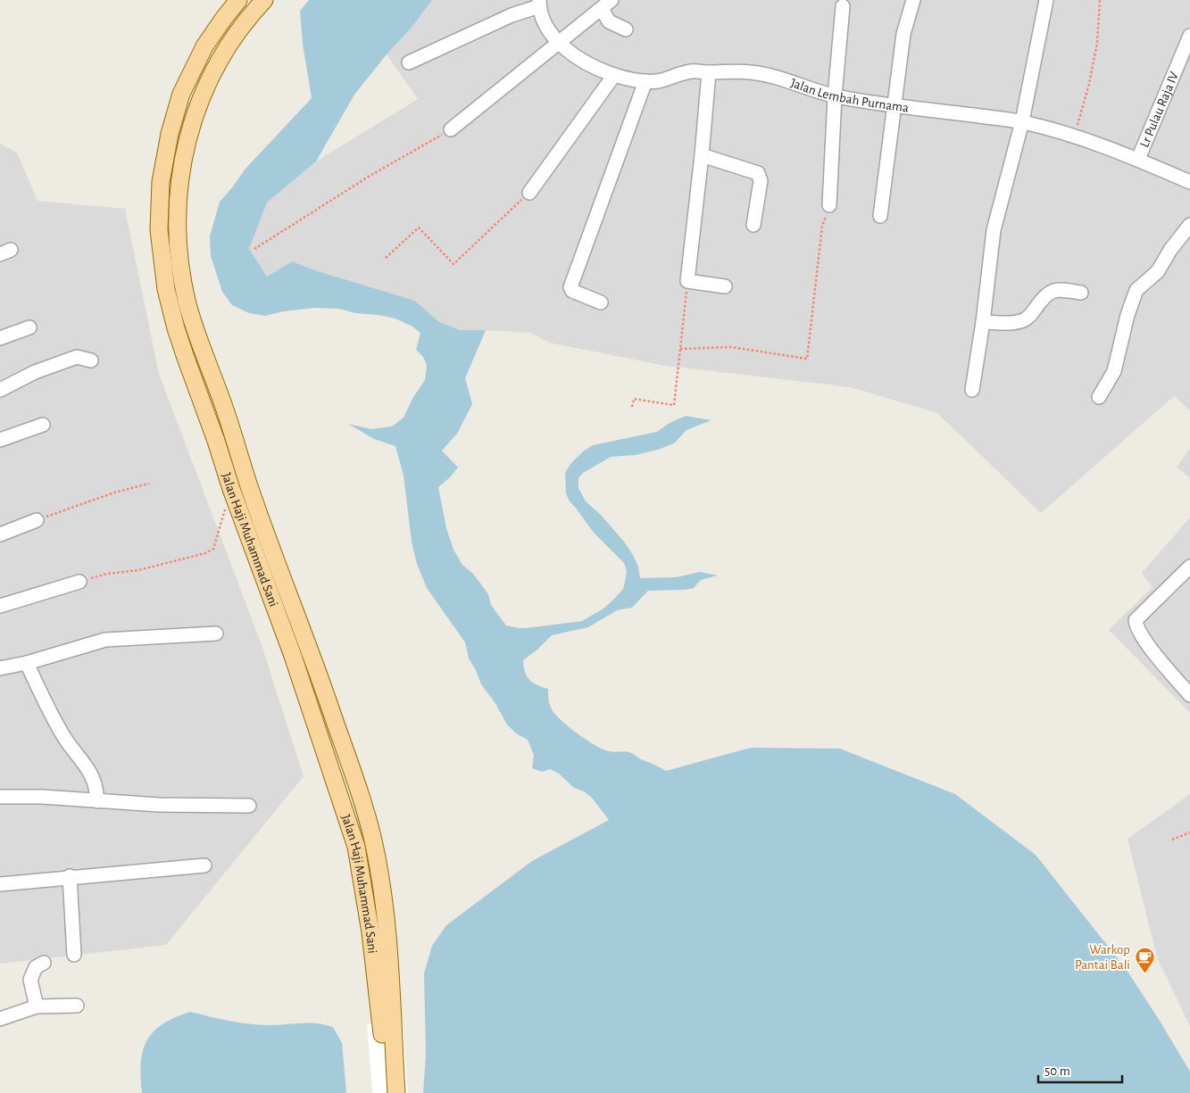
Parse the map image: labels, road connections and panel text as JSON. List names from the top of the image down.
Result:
{
  "streets": {
    "main road": ["Jalan Haji Muhammad Sani"],
    "street": ["Jalan Lembah Purnama", "Lr Pulau Raja IV"]
  },
  "crossings": [
    ["Jalan Lembah Purnama", "Lr Pulau Raja IV"]
  ],
  "places": {
    "cafe": ["Warkop Pantai Bali"]
  },
  "scale_bar": "50 m"
}
